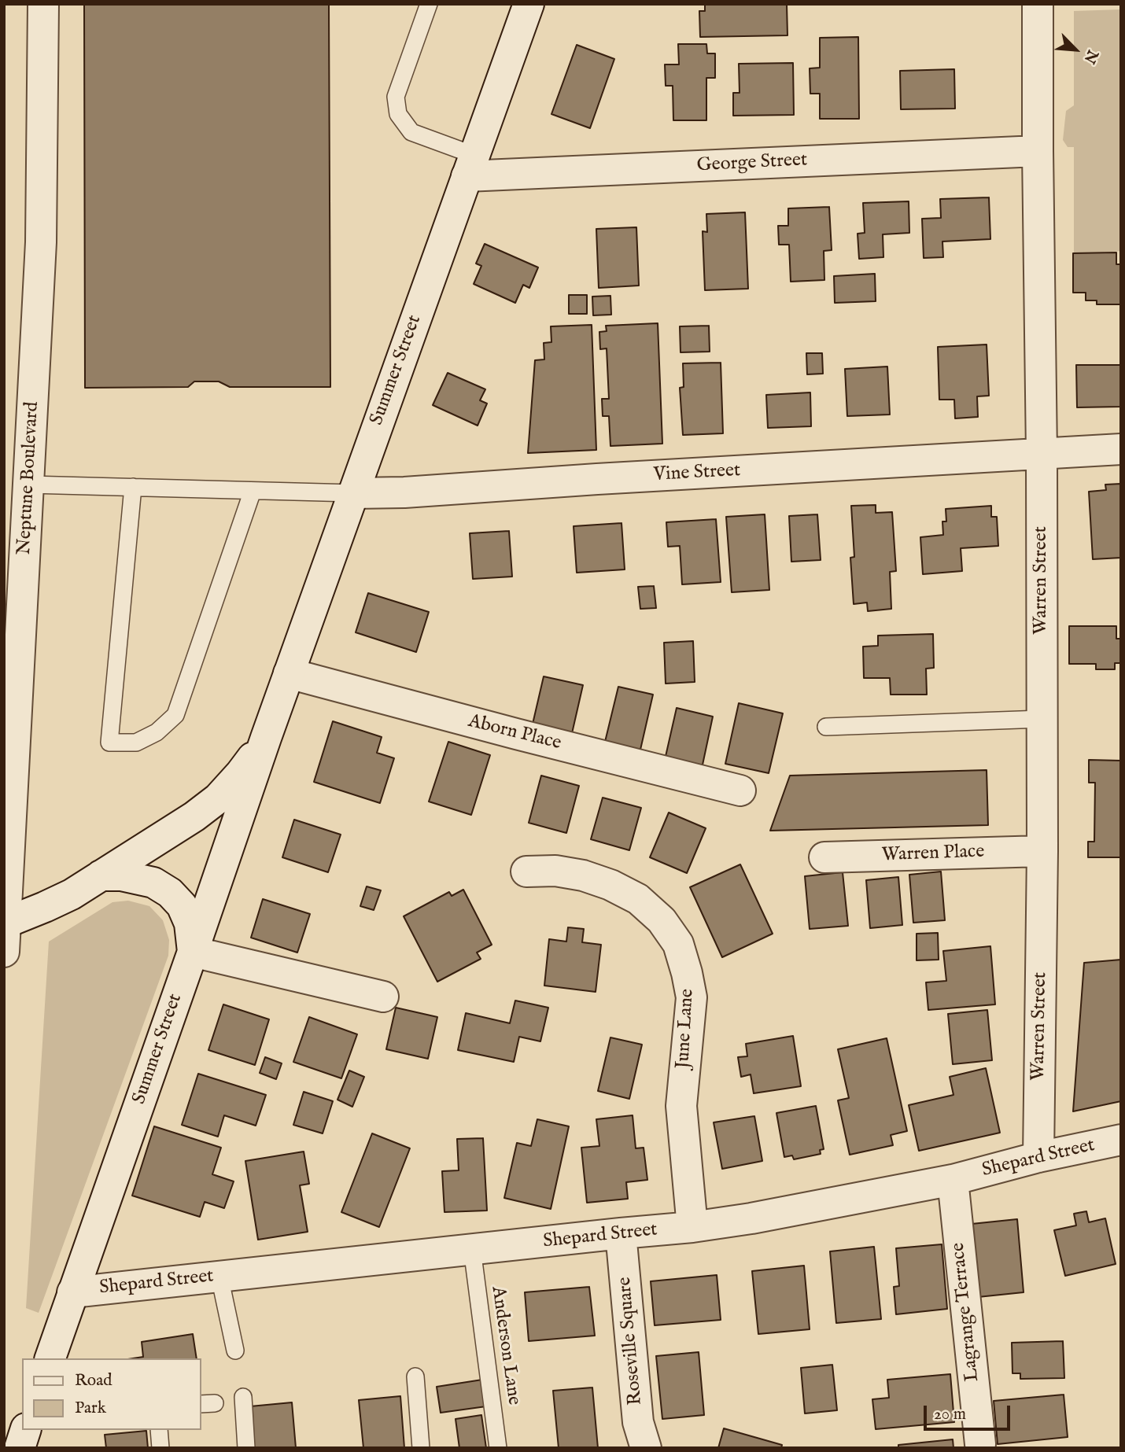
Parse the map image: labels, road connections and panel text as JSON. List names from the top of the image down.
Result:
{
  "streets": {
    "street": [
      "George Street",
      "Summer Street",
      "Vine Street",
      "Neptune Boulevard",
      "Warren Street",
      "Aborn Place",
      "Warren Place",
      "June Lane",
      "Shepard Street",
      "Lagrange Terrace",
      "Roseville Square"
    ],
    "lane": ["Anderson Lane"]
  },
  "crossings": [
    ["George Street", "Summer Street"],
    ["George Street", "Warren Street"],
    ["Summer Street", "Vine Street"],
    ["Summer Street", "Neptune Boulevard"],
    ["Summer Street", "Aborn Place"],
    ["Summer Street", "Shepard Street"],
    ["Vine Street", "Warren Street"],
    ["Warren Street", "Warren Place"],
    ["Warren Street", "Shepard Street"],
    ["June Lane", "Shepard Street"],
    ["Shepard Street", "Lagrange Terrace"],
    ["Shepard Street", "Roseville Square"],
    ["Shepard Street", "Anderson Lane"]
  ],
  "legend": ["Road", "Park"],
  "scale_bar": "20 m",
  "north": "bottom right"
}
